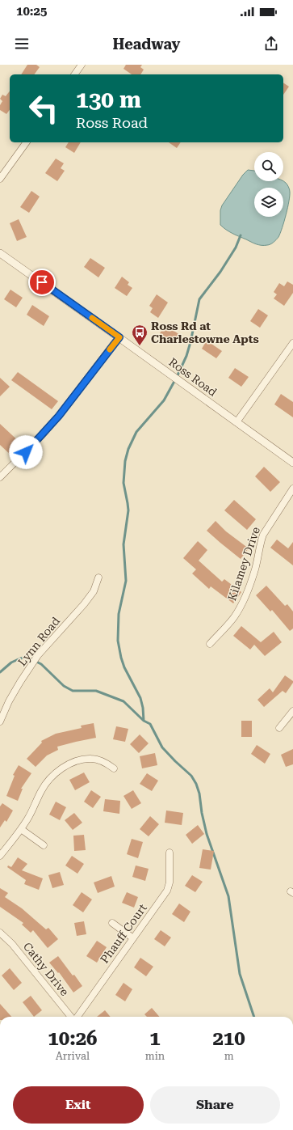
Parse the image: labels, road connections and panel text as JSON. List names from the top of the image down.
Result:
{
  "streets": {
    "street": [
      "Ross Road",
      "Kilamey Drive",
      "Lynn Road",
      "Phauff Court",
      "Cathy Drive"
    ]
  },
  "places": {
    "bus stop": ["Ross Rd at Charlestowne Apts"]
  },
  "page": {
    "status": "10:25",
    "header": "Headway",
    "turn": ["130 m", "Ross Road"],
    "eta": [
      "10:26",
      "Arrival",
      "1",
      "min",
      "210",
      "m"
    ],
    "buttons": ["Exit", "Share"]
  }
}
